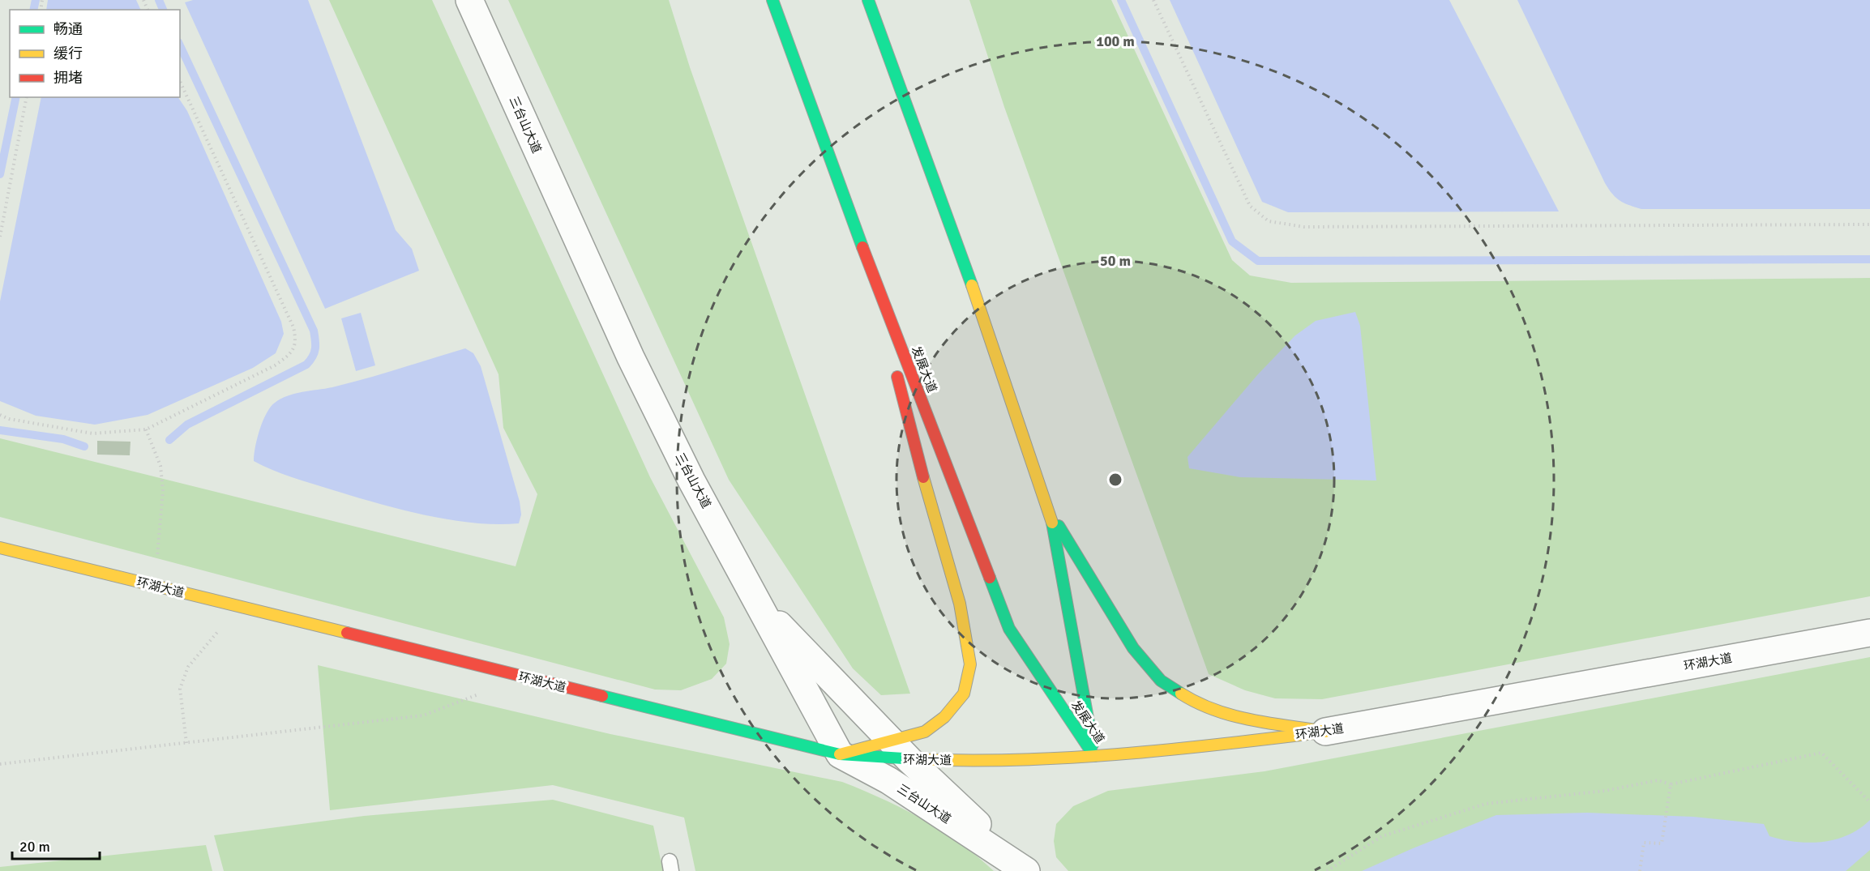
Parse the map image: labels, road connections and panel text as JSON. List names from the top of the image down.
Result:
{
  "streets": {
    "main road": ["发展大道", "环湖大道"],
    "street": ["三台山大道"]
  },
  "crossings": [
    ["三台山大道", "环湖大道"],
    ["发展大道", "环湖大道"]
  ],
  "legend": ["畅通", "缓行", "拥堵"],
  "scale_bar": "20 m",
  "rings": ["100 m", "50 m"]
}
